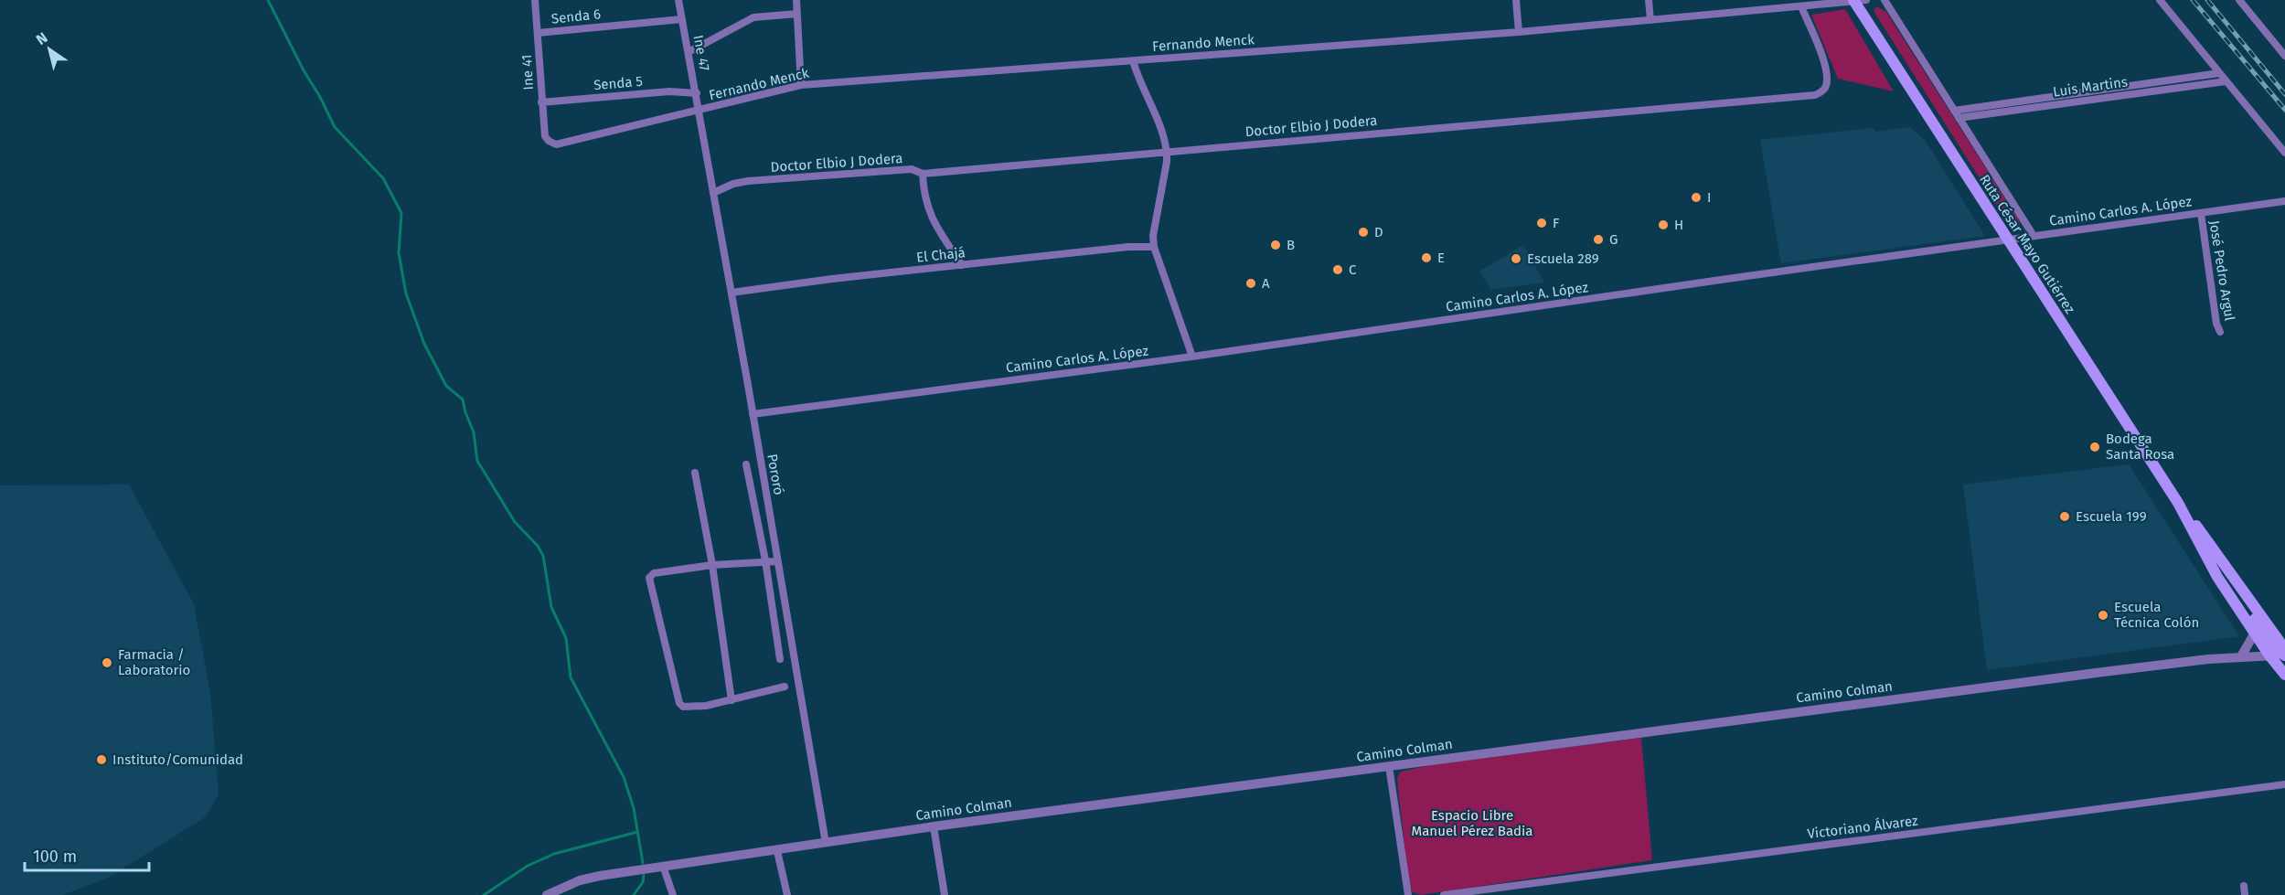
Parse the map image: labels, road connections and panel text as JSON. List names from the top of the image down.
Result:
{
  "streets": {
    "main road": ["Ruta César Mayo Gutiérrez"],
    "street": [
      "Senda 6",
      "Fernando Menck",
      "Ine 47",
      "Ine 41",
      "Senda 5",
      "Luis Martins",
      "Doctor Elbio J Dodera",
      "Camino Carlos A. López",
      "El Chajá",
      "José Pedro Argul",
      "Pororó",
      "Camino Colman",
      "Victoriano Álvarez"
    ]
  },
  "crossings": [
    ["Senda 6", "Ine 47"],
    ["Senda 6", "Ine 41"],
    ["Fernando Menck", "Ine 47"],
    ["Fernando Menck", "Ine 41"],
    ["Fernando Menck", "Doctor Elbio J Dodera"],
    ["Fernando Menck", "Ruta César Mayo Gutiérrez"],
    ["Fernando Menck", "Pororó"],
    ["Ine 47", "Senda 5"],
    ["Ine 47", "Pororó"],
    ["Ine 41", "Senda 5"],
    ["Luis Martins", "Ruta César Mayo Gutiérrez"],
    ["Doctor Elbio J Dodera", "Pororó"],
    ["Camino Carlos A. López", "Ruta César Mayo Gutiérrez"],
    ["Camino Carlos A. López", "José Pedro Argul"],
    ["Camino Carlos A. López", "Pororó"],
    ["Ruta César Mayo Gutiérrez", "Camino Colman"],
    ["El Chajá", "Pororó"],
    ["Pororó", "Camino Colman"]
  ],
  "parks": ["Espacio Libre Manuel Pérez Badia"],
  "places": [
    "I",
    "F",
    "H",
    "D",
    "G",
    "B",
    "E",
    "Escuela 289",
    "C",
    "A",
    "Bodega Santa Rosa",
    "Escuela 199",
    "Escuela Técnica Colón",
    "Farmacia / Laboratorio",
    "Instituto/Comunidad"
  ],
  "scale_bar": "100 m",
  "north": "top left"
}
